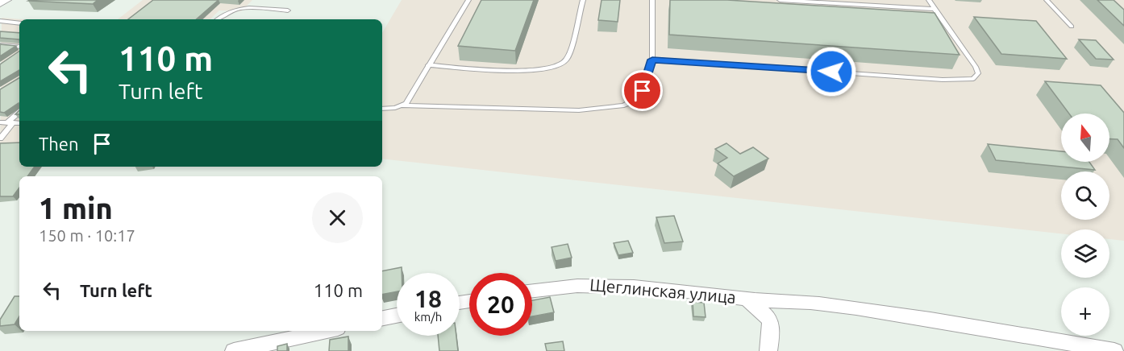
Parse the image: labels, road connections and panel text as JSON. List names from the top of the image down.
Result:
{
  "streets": {
    "street": ["Щеглинская улица"]
  },
  "north": "top",
  "page": {
    "turn": ["110 m", "Turn left"],
    "map_buttons": "+",
    "then": "Then",
    "heading": ["1 min", "150 m · 10:17"],
    "list": [
      {
        "name": "Turn left",
        "value": "110 m"
      }
    ],
    "speed": "18 km/h",
    "limit": "20"
  }
}
